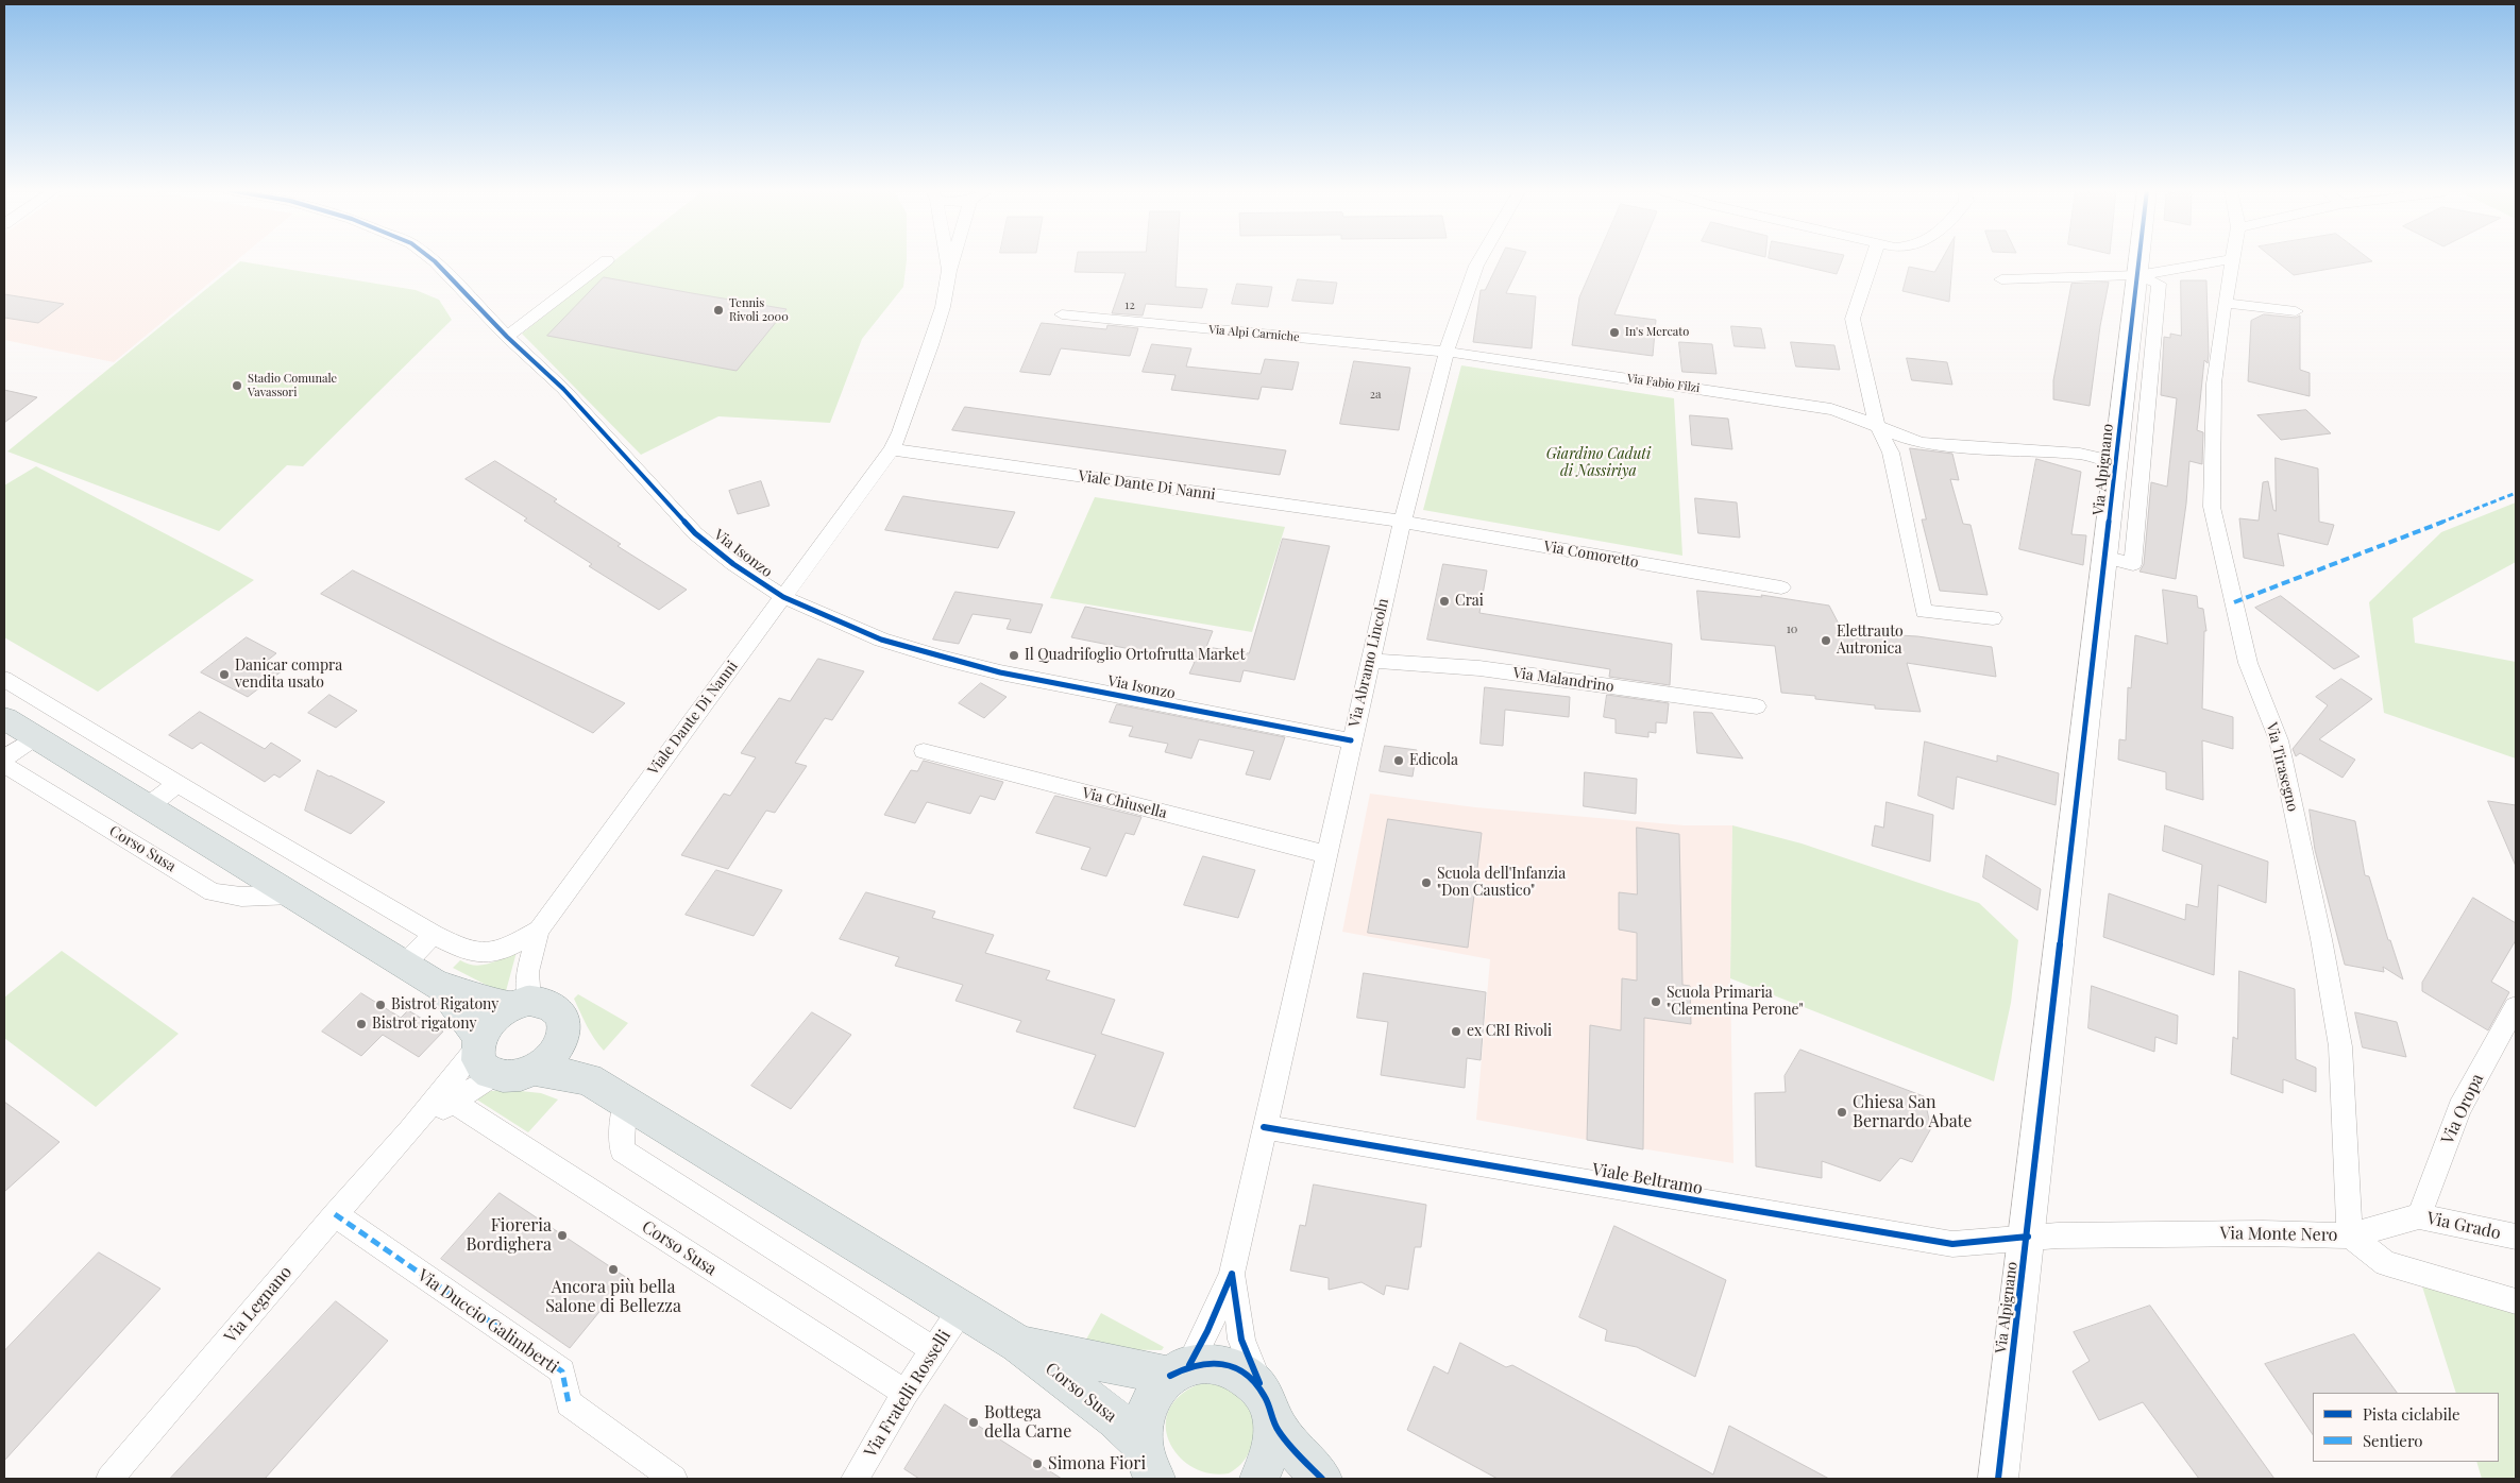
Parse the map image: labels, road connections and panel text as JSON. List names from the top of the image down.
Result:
{
  "streets": {
    "main road": ["Corso Susa"],
    "street": [
      "Via Alpi Carniche",
      "Via Fabio Filzi",
      "Via Alpignano",
      "Viale Dante Di Nanni",
      "Via Isonzo",
      "Via Comoretto",
      "Via Abramo Lincoln",
      "Via Malandrino",
      "Via Tirasegno",
      "Via Chiusella",
      "Via Oropa",
      "Viale Beltramo",
      "Via Grado",
      "Via Monte Nero",
      "Via Legnano",
      "Via Duccio Galimberti",
      "Via Fratelli Rosselli"
    ]
  },
  "crossings": [
    ["Via Alpi Carniche", "Via Fabio Filzi"],
    ["Via Alpi Carniche", "Via Abramo Lincoln"],
    ["Via Fabio Filzi", "Via Alpignano"],
    ["Via Fabio Filzi", "Via Abramo Lincoln"],
    ["Via Alpignano", "Viale Beltramo"],
    ["Via Alpignano", "Via Monte Nero"],
    ["Viale Dante Di Nanni", "Via Isonzo"],
    ["Viale Dante Di Nanni", "Via Comoretto"],
    ["Viale Dante Di Nanni", "Via Abramo Lincoln"],
    ["Viale Dante Di Nanni", "Corso Susa"],
    ["Viale Dante Di Nanni", "Via Legnano"],
    ["Via Isonzo", "Via Abramo Lincoln"],
    ["Via Comoretto", "Via Abramo Lincoln"],
    ["Via Abramo Lincoln", "Via Malandrino"],
    ["Via Abramo Lincoln", "Via Chiusella"],
    ["Via Abramo Lincoln", "Corso Susa"],
    ["Via Abramo Lincoln", "Viale Beltramo"],
    ["Via Tirasegno", "Via Grado"],
    ["Via Tirasegno", "Via Monte Nero"],
    ["Corso Susa", "Via Legnano"],
    ["Corso Susa", "Via Fratelli Rosselli"],
    ["Via Oropa", "Via Grado"],
    ["Viale Beltramo", "Via Monte Nero"],
    ["Via Grado", "Via Monte Nero"],
    ["Via Legnano", "Via Duccio Galimberti"]
  ],
  "parks": ["Giardino Caduti di Nassiriya"],
  "places": [
    "Tennis Rivoli 2000",
    "In's Mercato",
    "Stadio Comunale Vavassori",
    "Crai",
    "Elettrauto Autronica",
    "Il Quadrifoglio Ortofrutta Market",
    "Danicar compra vendita usato",
    "Edicola",
    "Scuola dell'Infanzia \"Don Caustico\"",
    "Scuola Primaria \"Clementina Perone\"",
    "Bistrot Rigatony",
    "Bistrot rigatony",
    "ex CRI Rivoli",
    "Chiesa San Bernardo Abate",
    "Fioreria Bordighera",
    "Ancora più bella Salone di Bellezza",
    "Bottega della Carne",
    "Simona Fiori"
  ],
  "house_numbers": ["12", "2a", "10"],
  "legend": ["Pista ciclabile", "Sentiero"]
}
